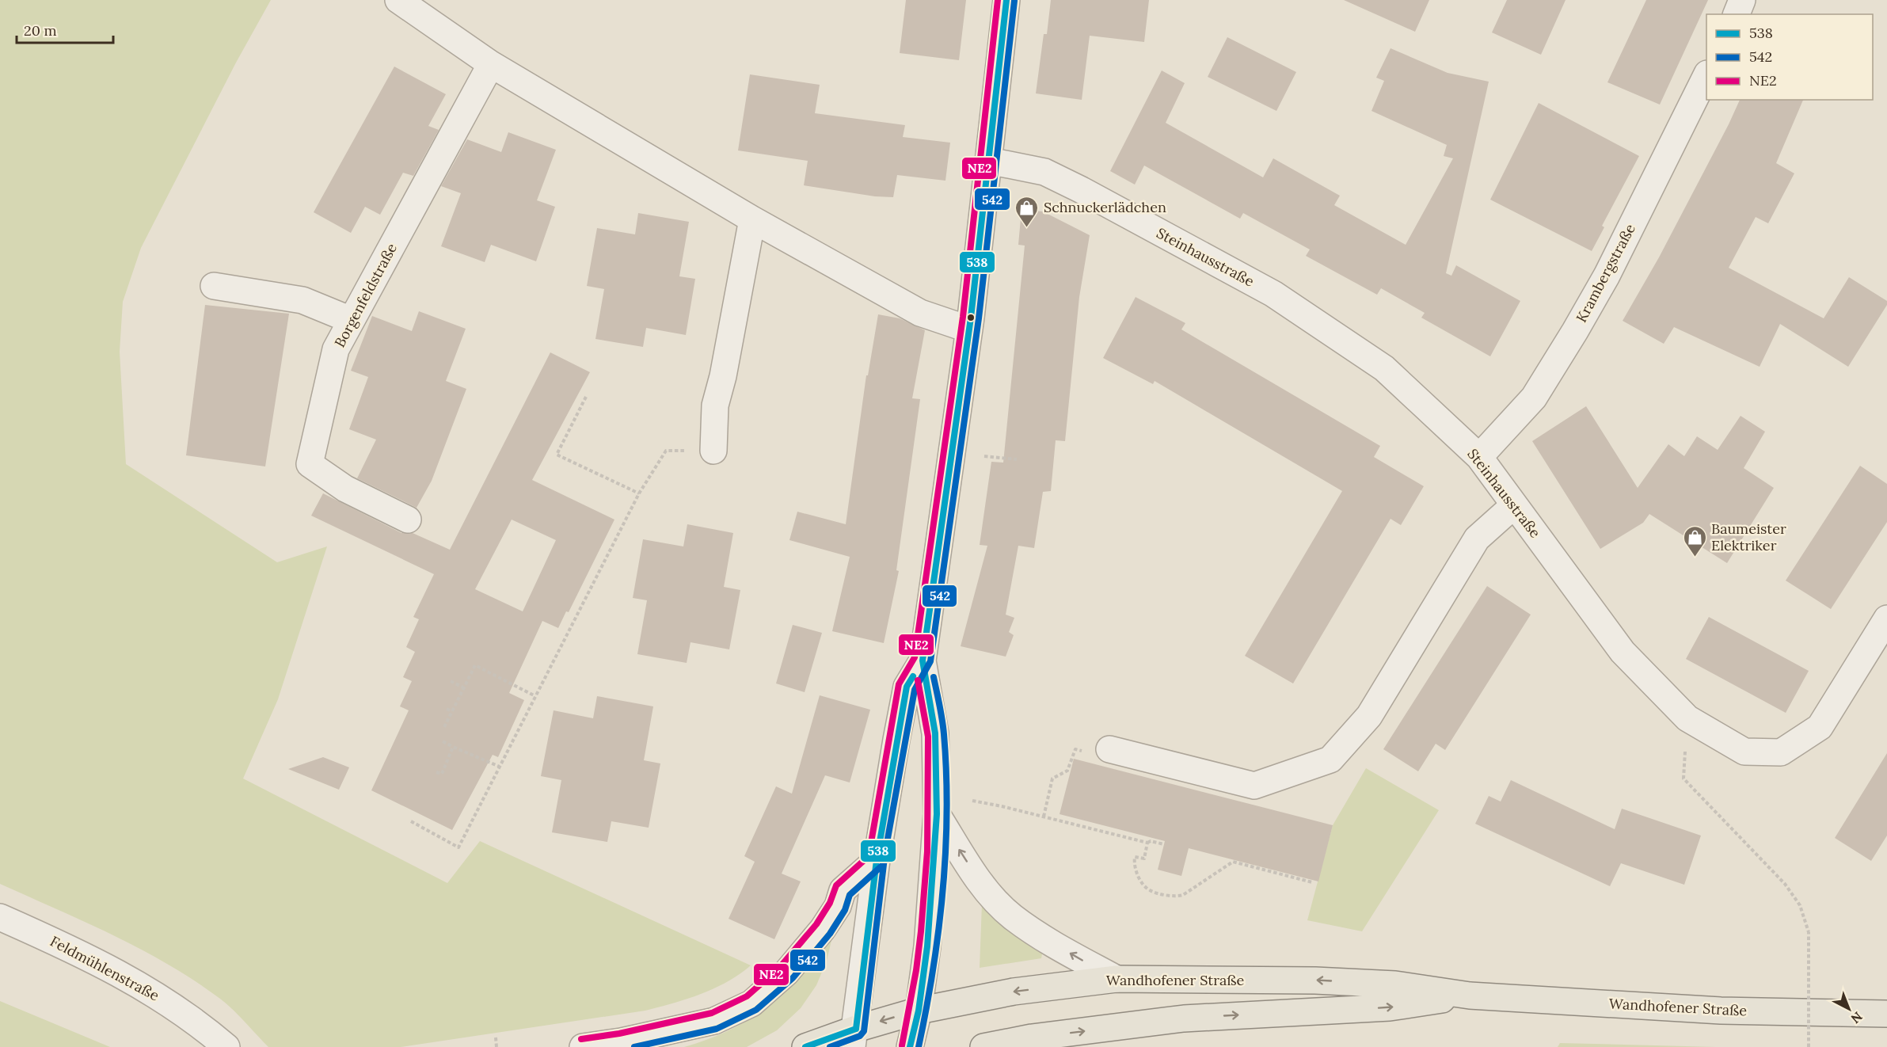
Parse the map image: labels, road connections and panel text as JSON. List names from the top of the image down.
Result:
{
  "streets": {
    "main road": ["Wandhofener Straße"],
    "street": [
      "Steinhausstraße",
      "Krambergstraße",
      "Borgenfeldstraße",
      "Feldmühlenstraße"
    ]
  },
  "crossings": [
    ["Steinhausstraße", "Krambergstraße"]
  ],
  "places": {
    "shop": ["Schnuckerlädchen", "Baumeister Elektriker"]
  },
  "lines": ["transit line 538", "transit line NE2", "transit line 542"],
  "legend": ["538", "542", "NE2"],
  "scale_bar": "20 m",
  "north": "bottom right"
}
